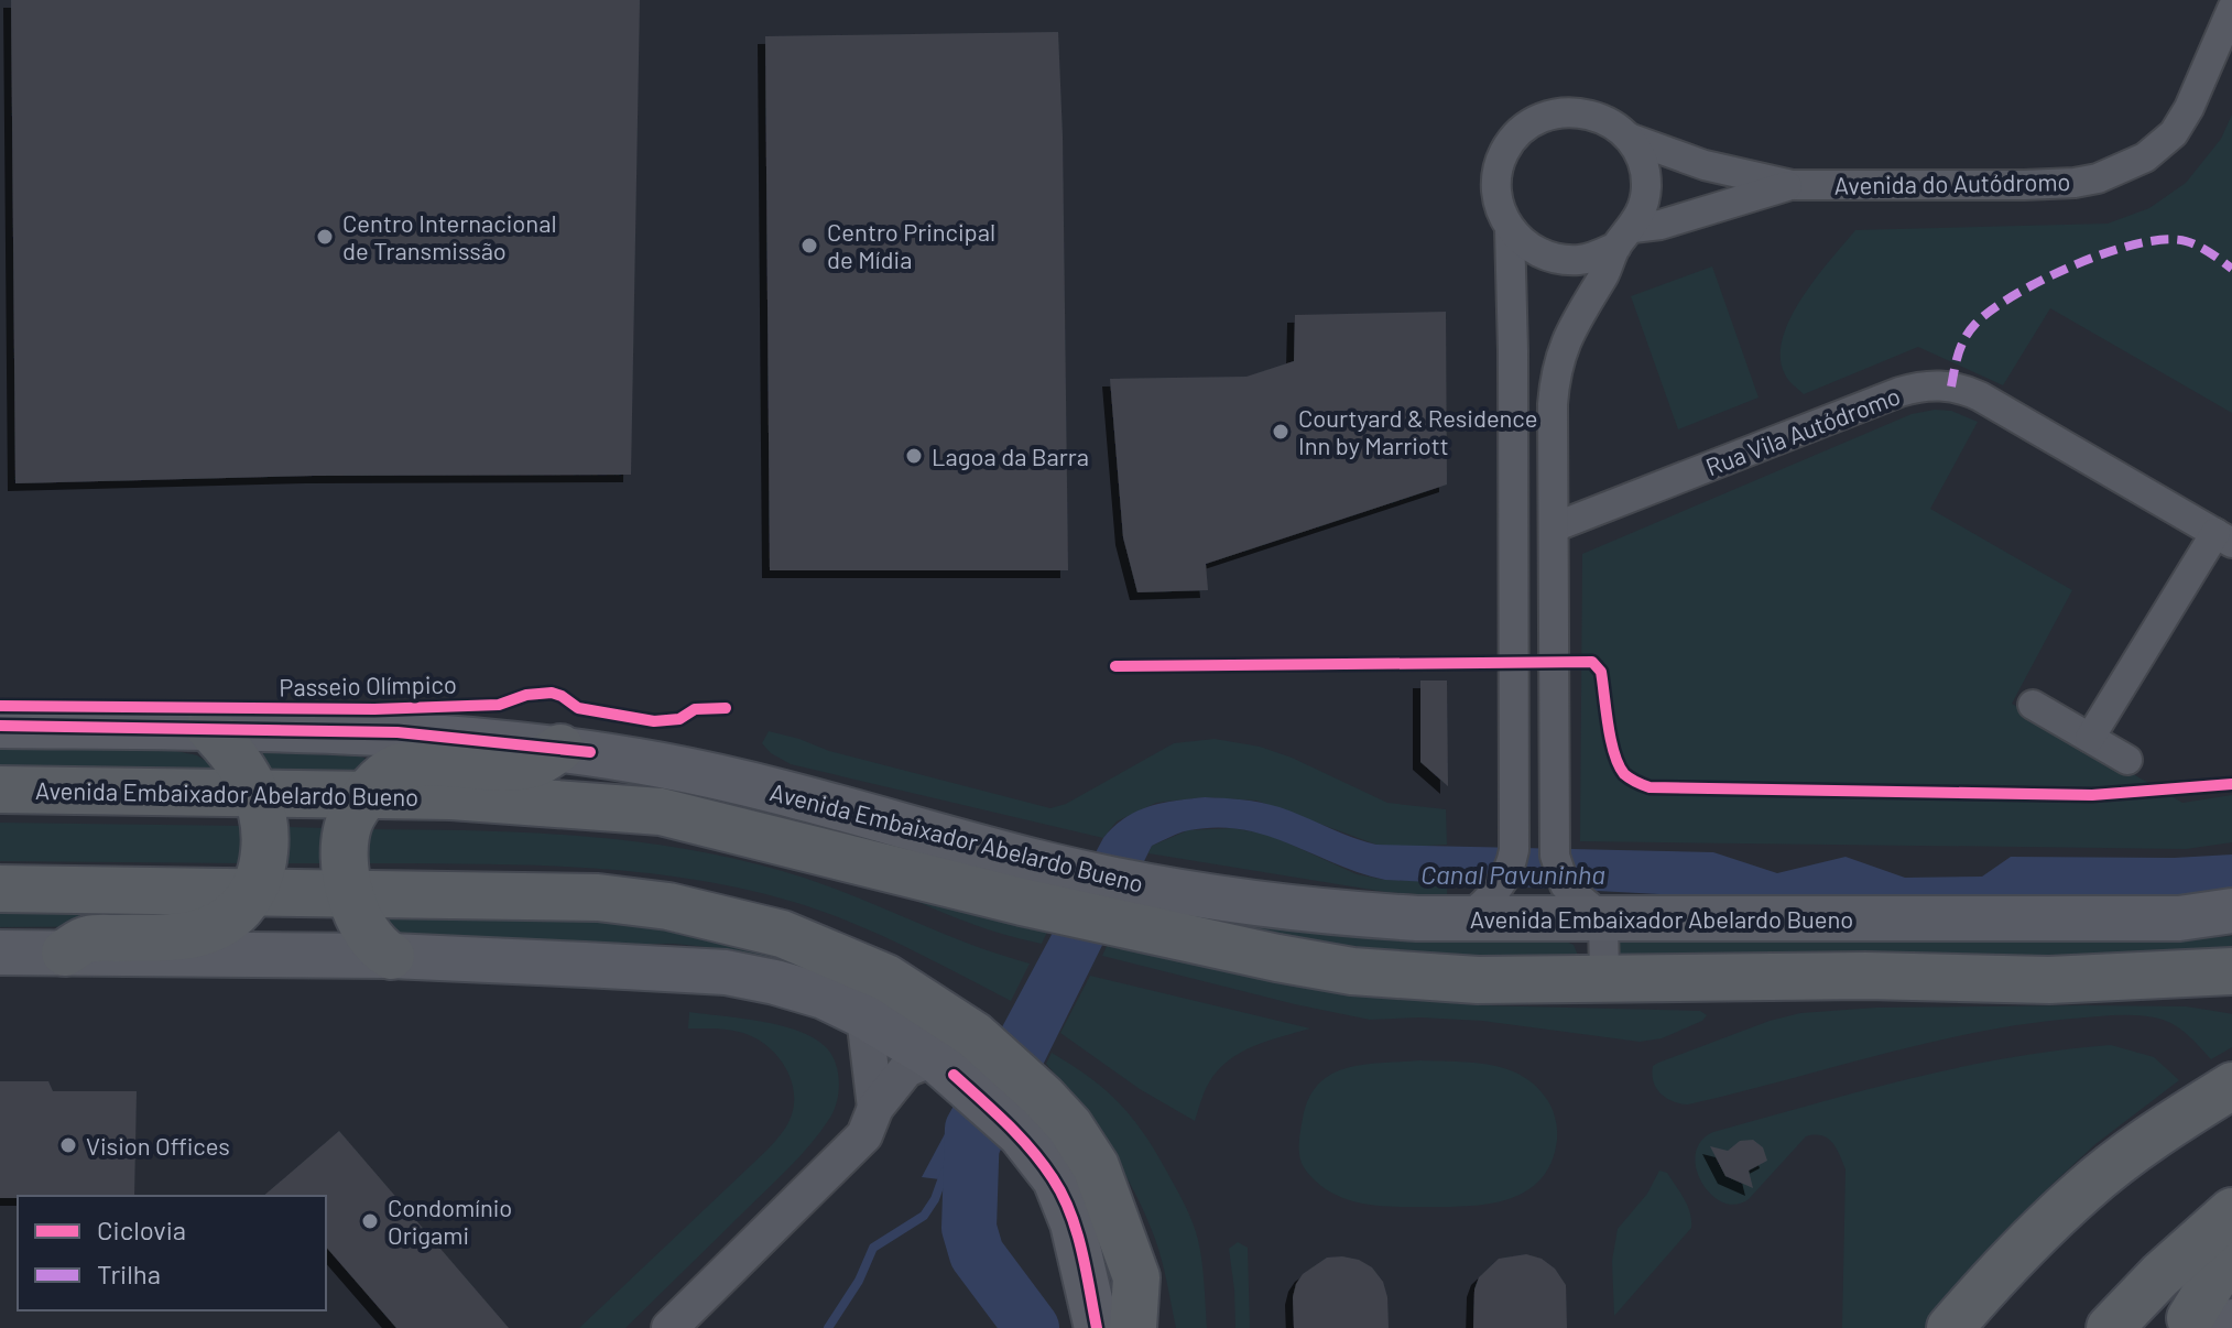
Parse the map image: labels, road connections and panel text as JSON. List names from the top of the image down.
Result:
{
  "streets": {
    "highway": ["Avenida Embaixador Abelardo Bueno"],
    "street": ["Avenida do Autódromo", "Rua Vila Autódromo"],
    "cycle path": ["Passeio Olímpico"]
  },
  "water": ["Canal Pavuninha"],
  "places": [
    "Centro Internacional de Transmissão",
    "Centro Principal de Mídia",
    "Courtyard & Residence Inn by Marriott",
    "Lagoa da Barra",
    "Vision Offices",
    "Condomínio Origami"
  ],
  "legend": ["Ciclovia", "Trilha"]
}
